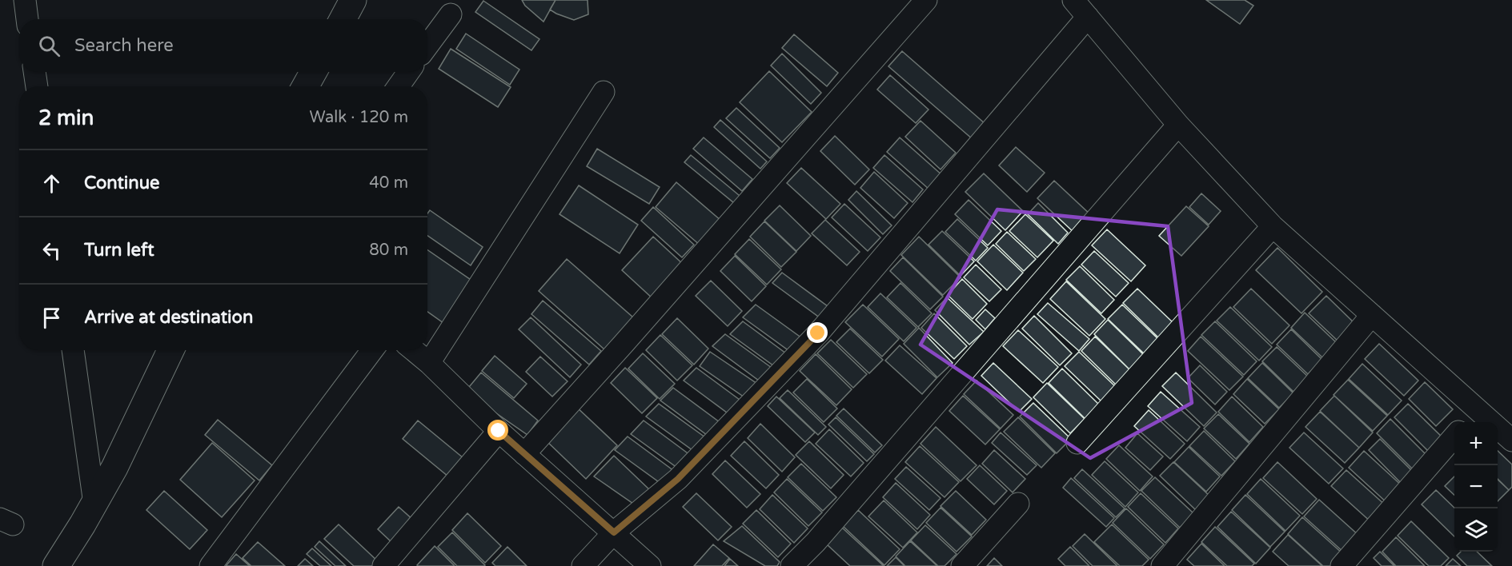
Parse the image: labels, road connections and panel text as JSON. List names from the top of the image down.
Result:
{
  "page": {
    "search": "Search here",
    "heading": ["2 min", "Walk · 120 m"],
    "list": [
      ["Continue", "40 m"],
      ["Turn left", "80 m"],
      "Arrive at destination"
    ],
    "map_buttons": ["+", "−"]
  }
}
